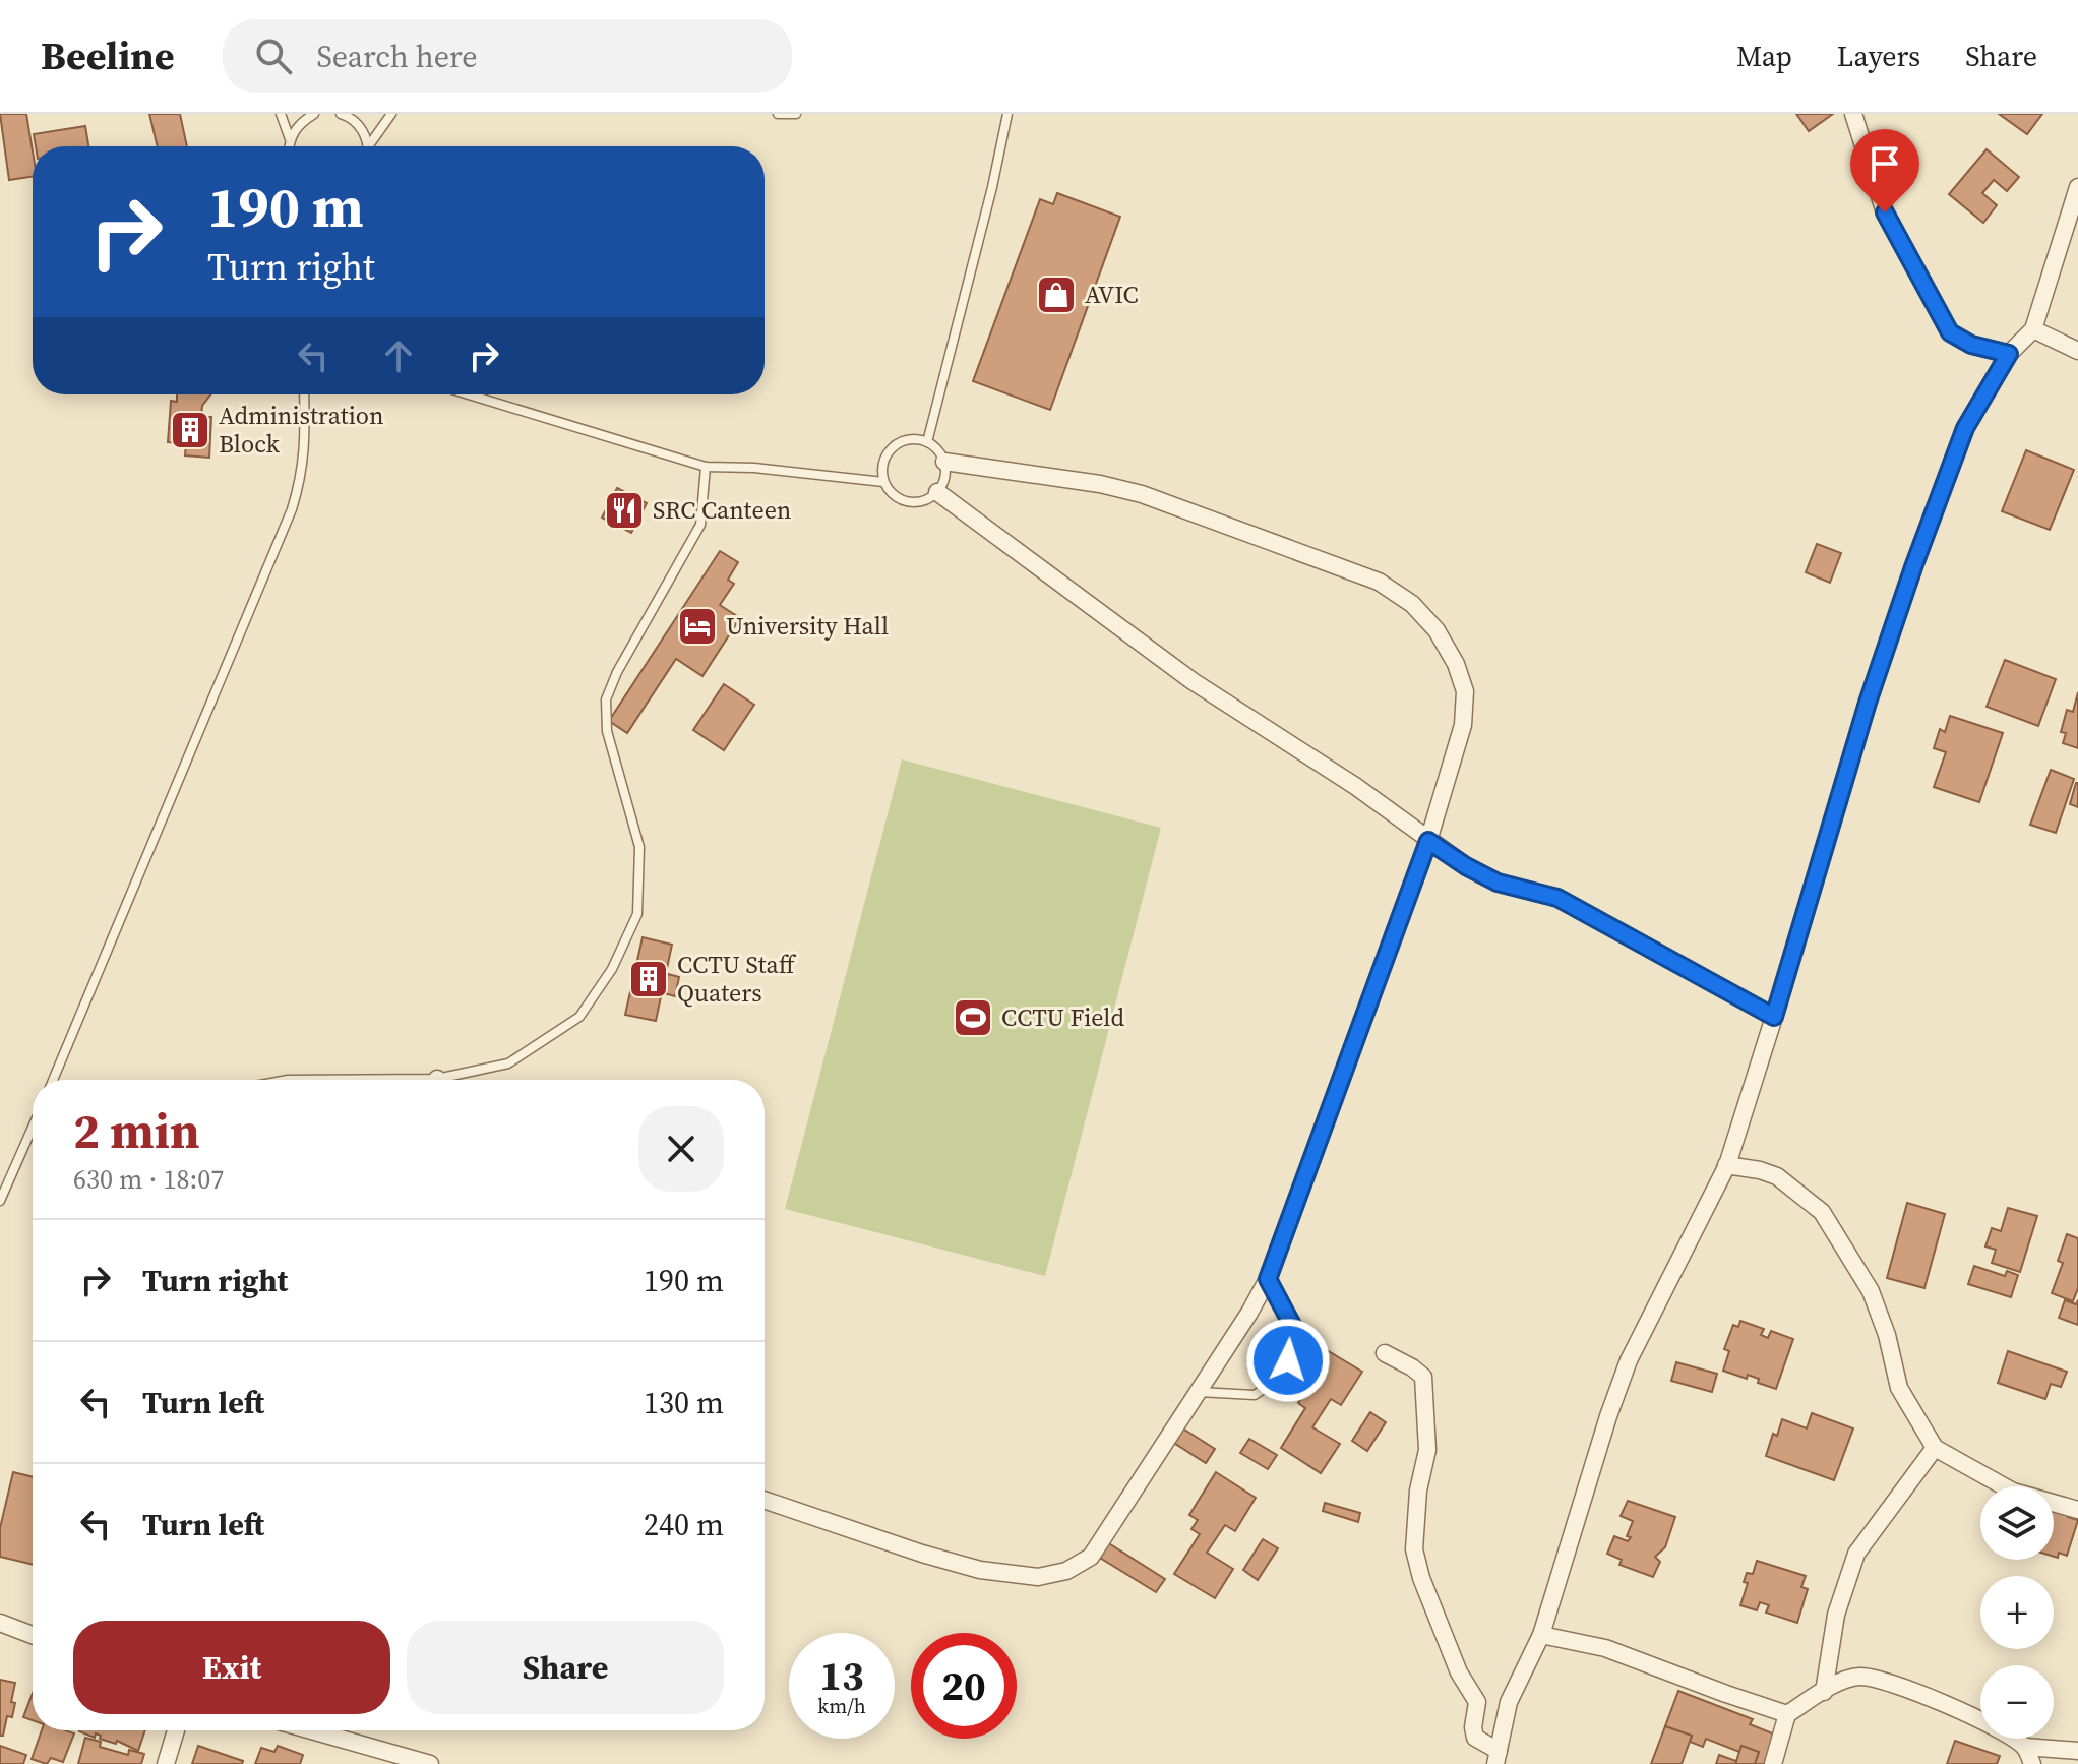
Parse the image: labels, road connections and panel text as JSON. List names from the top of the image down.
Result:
{
  "places": {
    "shop": ["AVIC"],
    "building": ["Administration Block", "CCTU Staff Quaters"],
    "restaurant": ["SRC Canteen"],
    "hotel": ["University Hall"],
    "sports": ["CCTU Field"]
  },
  "page": {
    "header": "Beeline",
    "search": "Search here",
    "nav": ["Map", "Layers", "Share"],
    "turn": ["190 m", "Turn right"],
    "heading": ["2 min", "630 m · 18:07"],
    "list": [
      {
        "name": "Turn right",
        "value": "190 m"
      },
      {
        "name": "Turn left",
        "value": "130 m"
      },
      {
        "name": "Turn left",
        "value": "240 m"
      }
    ],
    "map_buttons": ["+", "−"],
    "buttons": ["Exit", "Share"],
    "speed": "13 km/h",
    "limit": "20"
  }
}
